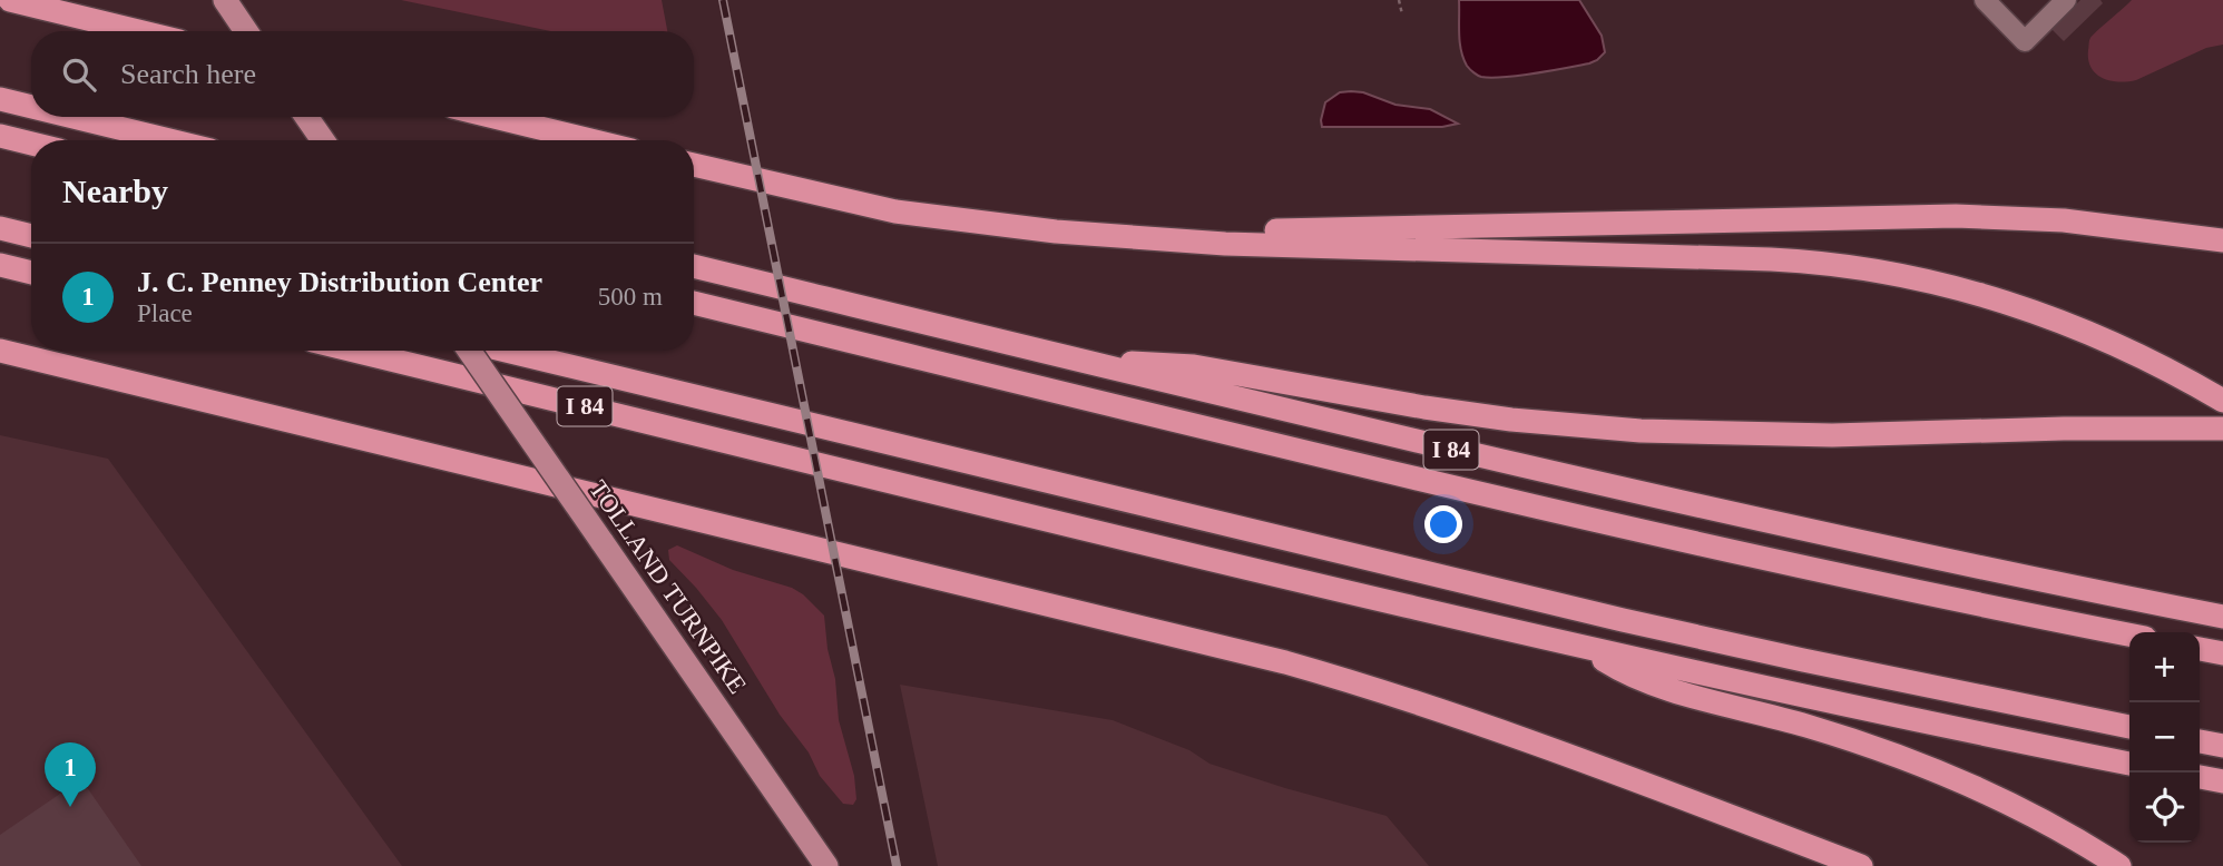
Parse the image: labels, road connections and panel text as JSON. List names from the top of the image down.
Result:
{
  "streets": {
    "highway": ["I 84"],
    "main road": ["TOLLAND TURNPIKE"]
  },
  "page": {
    "search": "Search here",
    "heading": "Nearby",
    "list": [
      {
        "mark": "1",
        "name": "J. C. Penney Distribution Center",
        "note": "Place",
        "value": "500 m"
      }
    ],
    "map_buttons": ["+", "−"],
    "pins": "1"
  }
}
